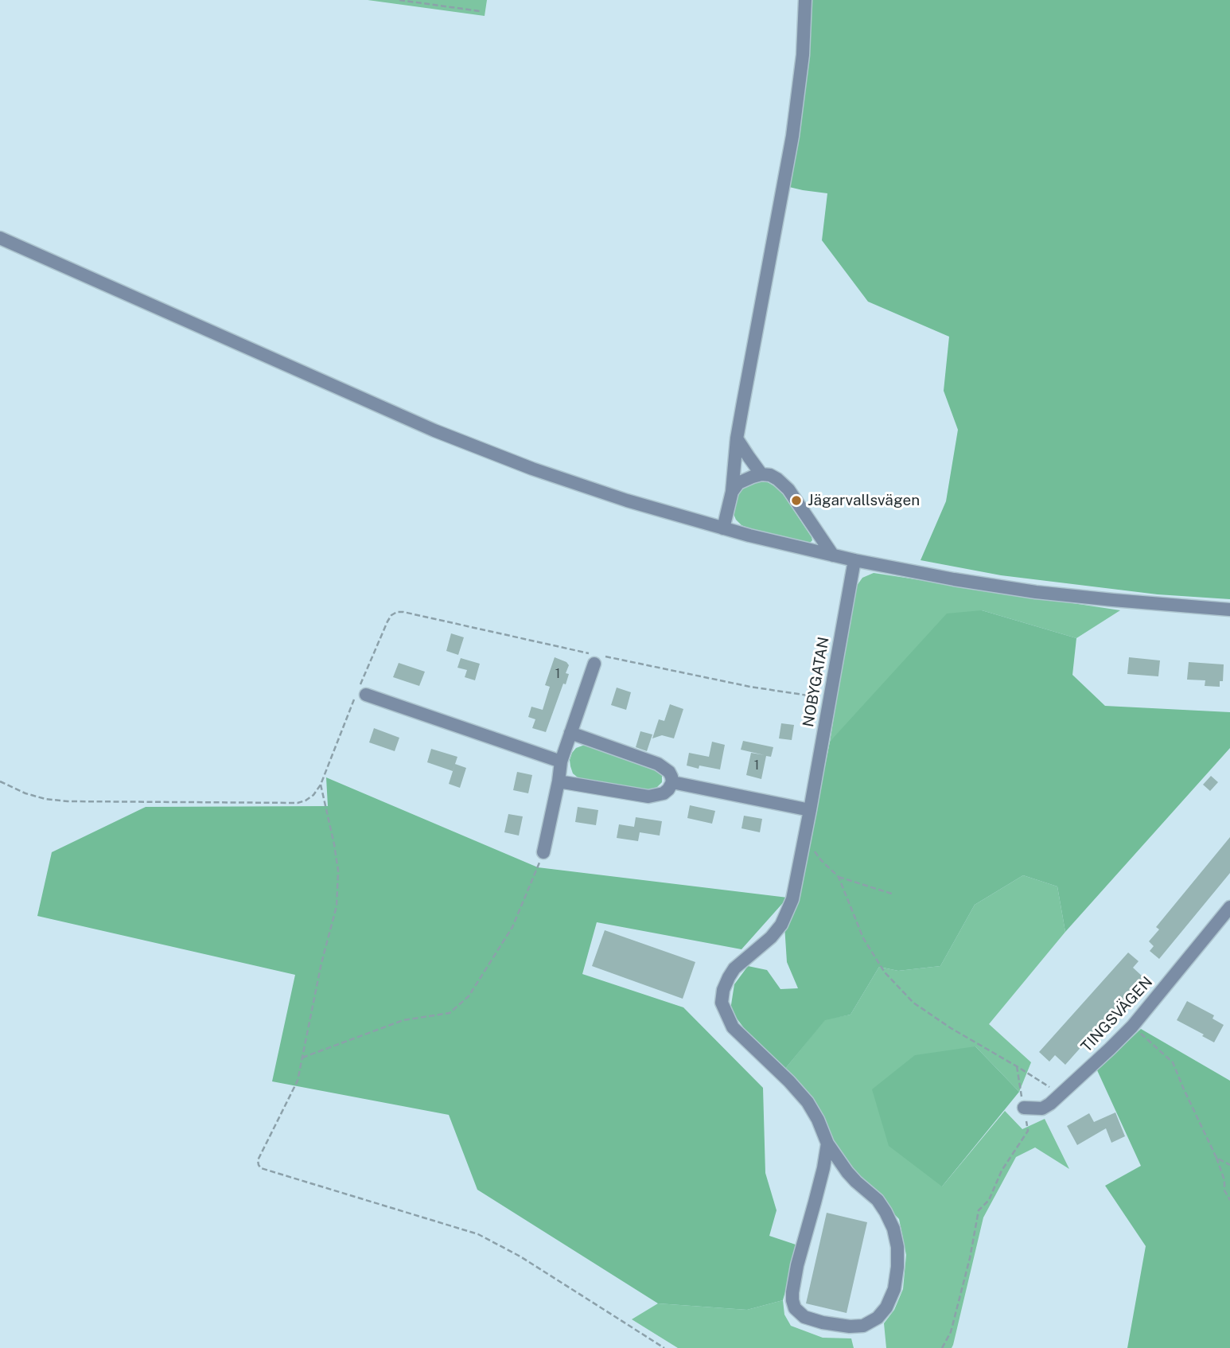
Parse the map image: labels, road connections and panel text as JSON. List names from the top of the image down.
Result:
{
  "streets": {
    "street": ["NOBYGATAN", "TINGSVÄGEN"]
  },
  "places": ["Jägarvallsvägen"],
  "house_numbers": ["1", "1"]
}
